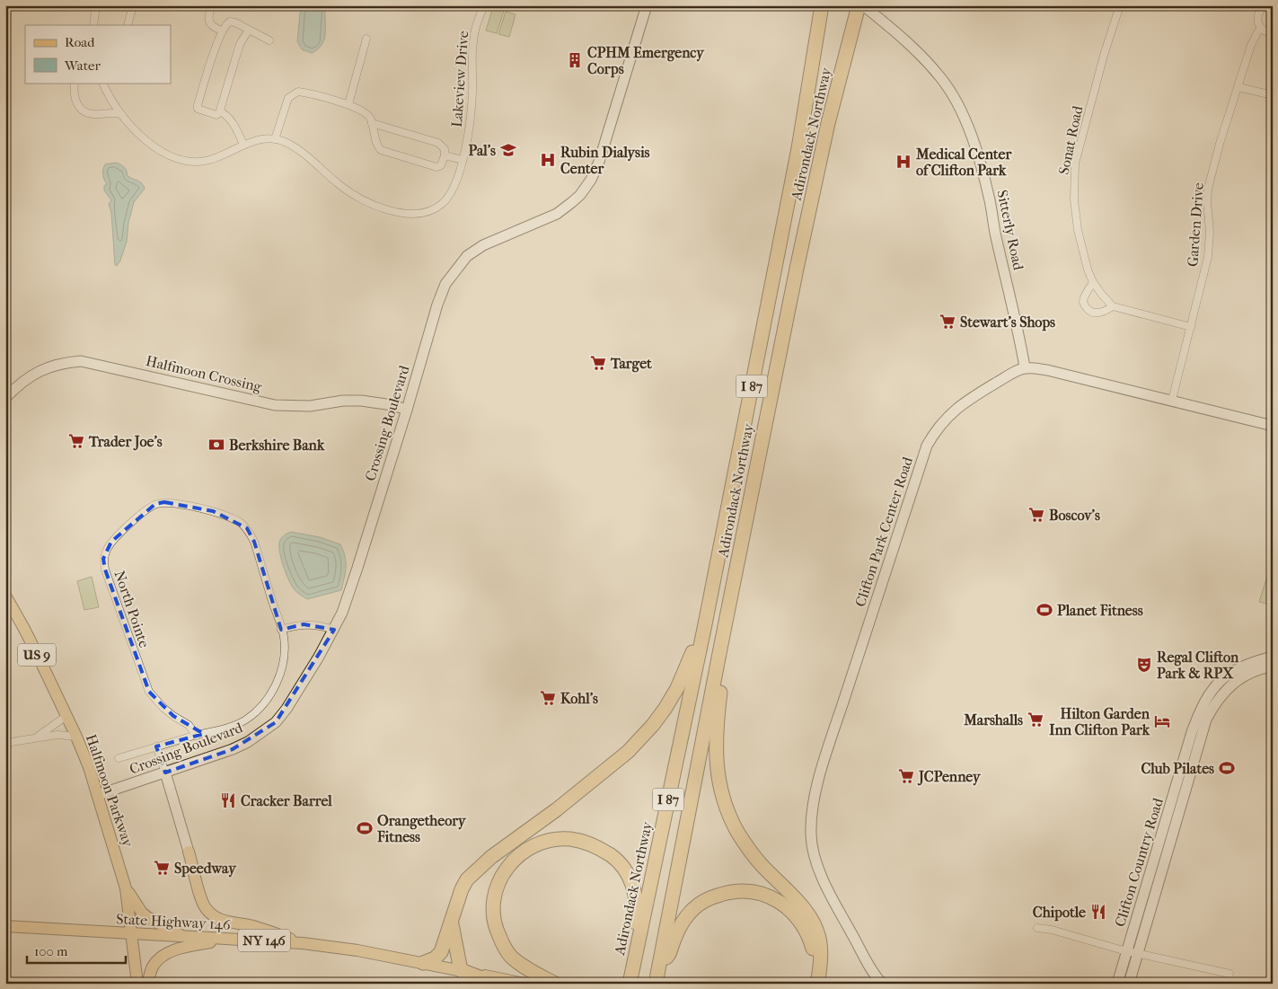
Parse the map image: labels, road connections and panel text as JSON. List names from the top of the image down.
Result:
{
  "streets": {
    "highway": ["Adirondack Northway", "I 87"],
    "main road": [
      "US 9",
      "Halfmoon Parkway",
      "State Highway 146",
      "NY 146"
    ],
    "street": [
      "Lakeview Drive",
      "Sonat Road",
      "Garden Drive",
      "Sitterly Road",
      "Halfmoon Crossing",
      "Crossing Boulevard",
      "Clifton Park Center Road",
      "North Pointe",
      "Clifton Country Road"
    ]
  },
  "crossings": [
    ["Garden Drive", "Clifton Park Center Road"],
    ["Sitterly Road", "Clifton Park Center Road"],
    ["Halfmoon Crossing", "Crossing Boulevard"],
    ["Crossing Boulevard", "Halfmoon Parkway"],
    ["Halfmoon Parkway", "State Highway 146"]
  ],
  "places": {
    "building": ["CPHM Emergency Corps"],
    "school or university": ["Pal's"],
    "hospital": ["Rubin Dialysis Center", "Medical Center of Clifton Park"],
    "supermarket": [
      "Stewart's Shops",
      "Target",
      "Trader Joe's",
      "Boscov's",
      "Kohl's",
      "Marshalls",
      "JCPenney",
      "Speedway"
    ],
    "bank": ["Berkshire Bank"],
    "sports": ["Planet Fitness", "Club Pilates", "Orangetheory Fitness"],
    "theatre": ["Regal Clifton Park & RPX"],
    "hotel": ["Hilton Garden Inn Clifton Park"],
    "restaurant": ["Cracker Barrel", "Chipotle"]
  },
  "legend": ["Road", "Water"],
  "scale_bar": "100 m"
}
